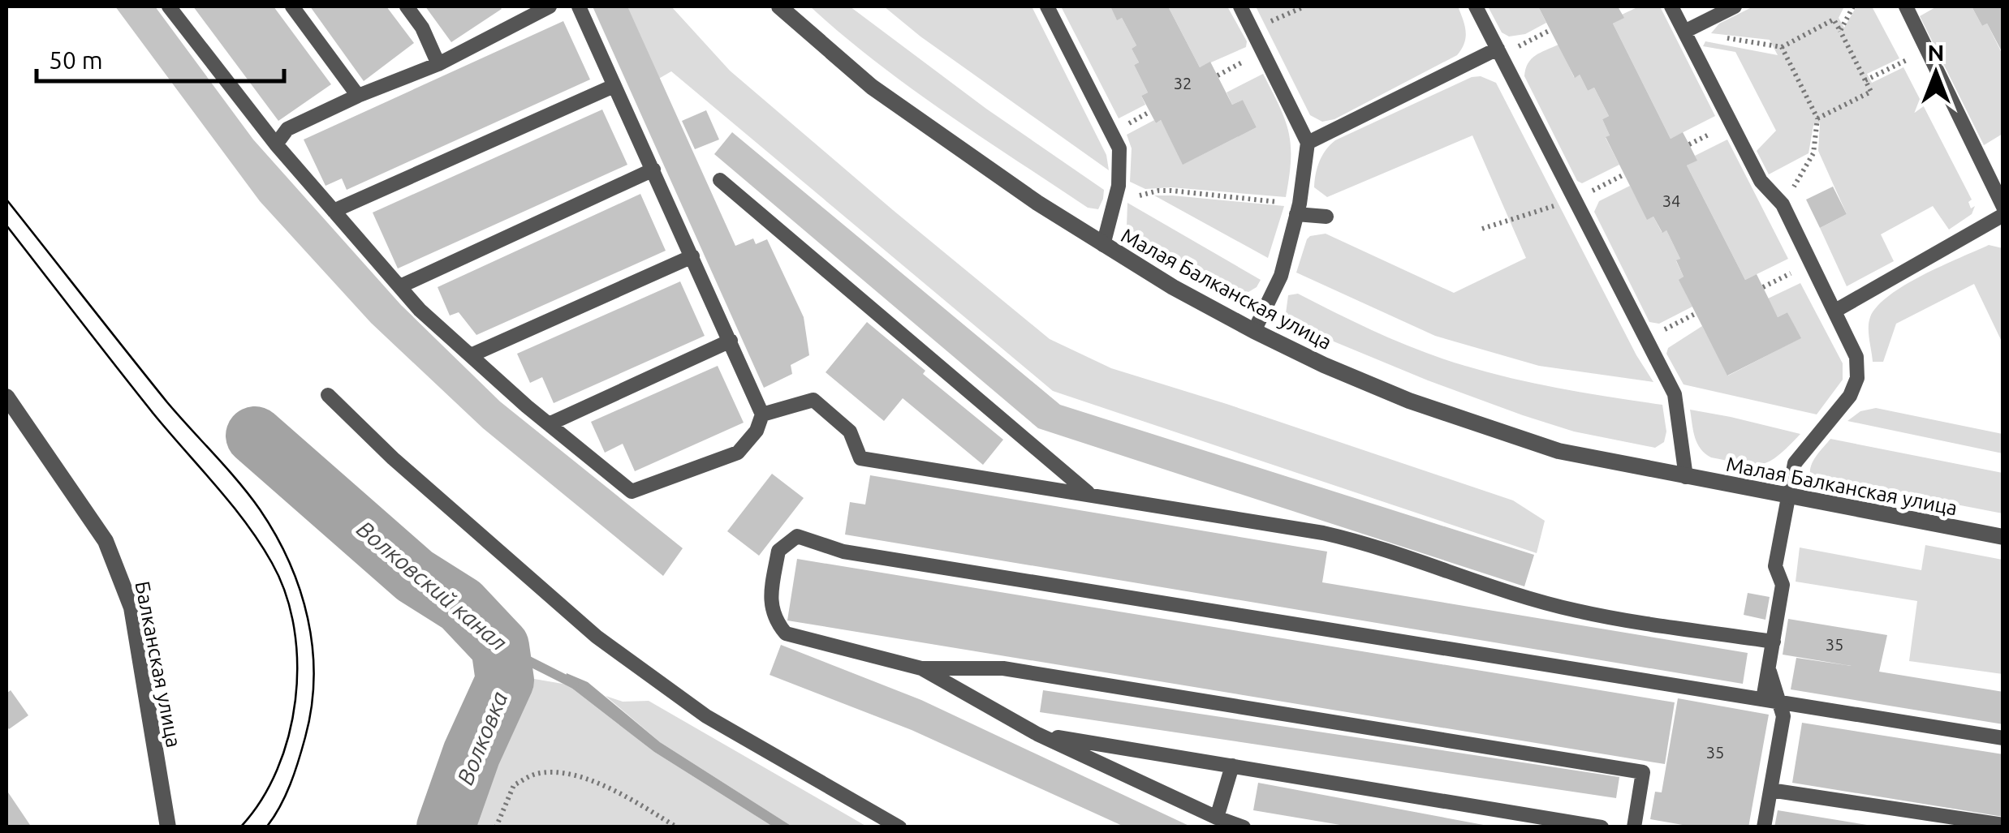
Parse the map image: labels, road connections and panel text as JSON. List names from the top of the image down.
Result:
{
  "streets": {
    "street": ["Малая Балканская улица", "Балканская улица"]
  },
  "water": ["Волковский канал", "Волковка"],
  "house_numbers": [
    "32",
    "34",
    "35",
    "35"
  ],
  "scale_bar": "50 m",
  "north": "top"
}
